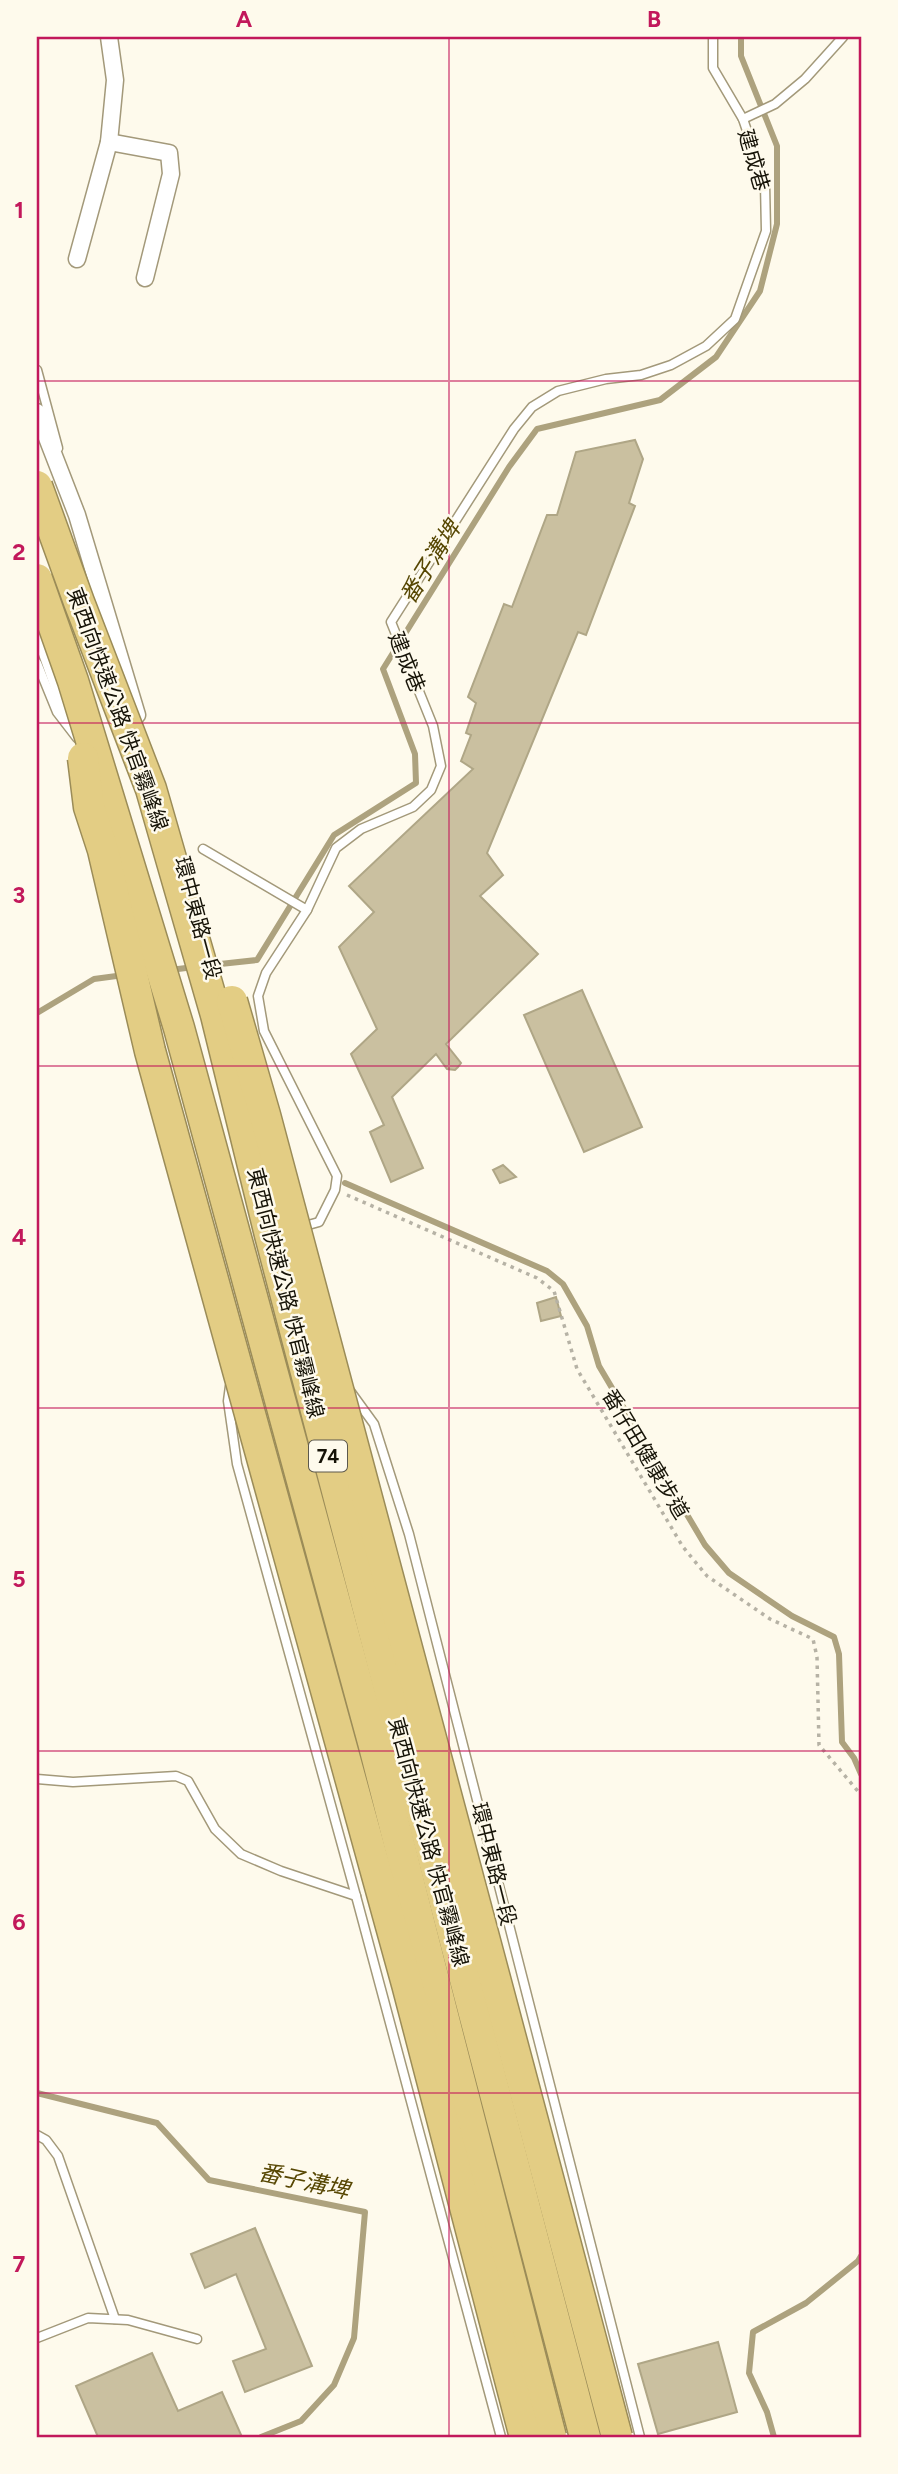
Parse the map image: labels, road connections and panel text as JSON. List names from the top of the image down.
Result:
{
  "streets": {
    "highway": ["東西向快速公路 快官霧峰線", "74"],
    "street": ["環中東路一段"],
    "lane": ["建成巷"],
    "path": ["番仔田健康步道"]
  },
  "crossings": [
    ["建成巷", "番仔田健康步道"],
    ["東西向快速公路 快官霧峰線", "74"]
  ],
  "water": ["番子溝埤"],
  "grid": {
    "columns": ["A", "B"],
    "rows": [
      "1",
      "2",
      "3",
      "4",
      "5",
      "6",
      "7"
    ]
  }
}
